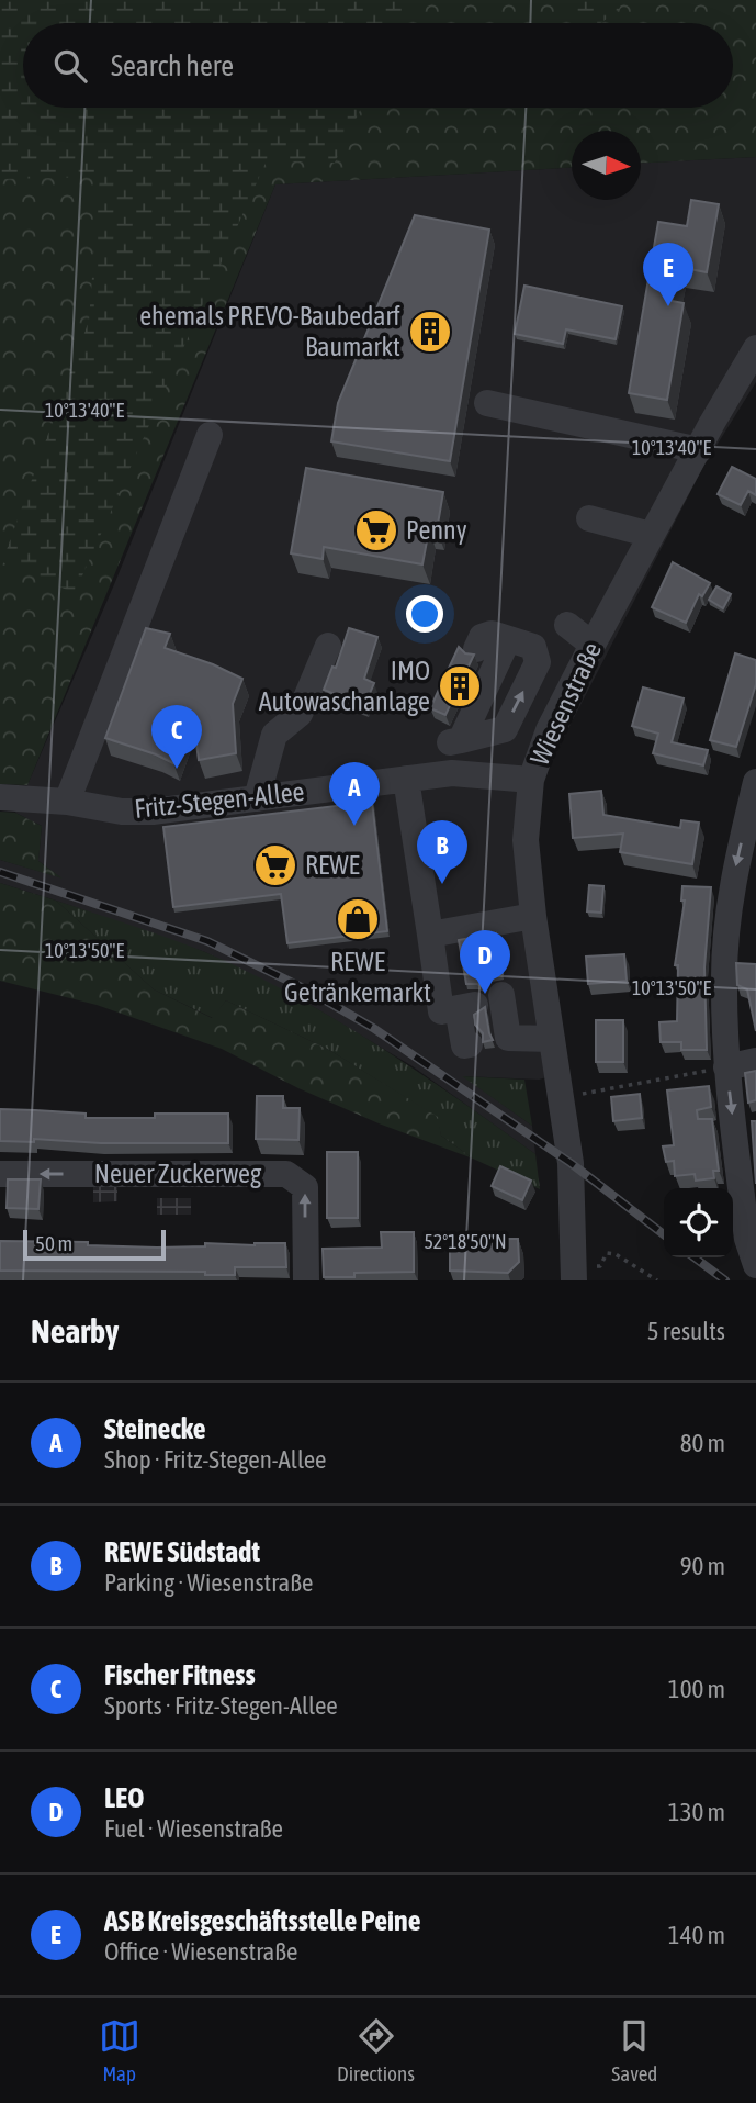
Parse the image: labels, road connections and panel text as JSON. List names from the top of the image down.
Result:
{
  "streets": {
    "street": ["Wiesenstraße", "Fritz-Stegen-Allee", "Neuer Zuckerweg"]
  },
  "crossings": [
    ["Wiesenstraße", "Fritz-Stegen-Allee"]
  ],
  "one_way": ["Neuer Zuckerweg"],
  "places": {
    "building": ["ehemals PREVO-Baubedarf Baumarkt", "IMO Autowaschanlage"],
    "supermarket": ["Penny", "REWE"],
    "shop": ["REWE Getränkemarkt"]
  },
  "scale_bar": "50 m",
  "north": "right",
  "page": {
    "search": "Search here",
    "pins": [
      "E",
      "C",
      "A",
      "B",
      "D"
    ],
    "scale": "50 m",
    "heading": ["Nearby", "5 results"],
    "list": [
      {
        "mark": "A",
        "name": "Steinecke",
        "note": "Shop · Fritz-Stegen-Allee",
        "value": "80 m"
      },
      {
        "mark": "B",
        "name": "REWE Südstadt",
        "note": "Parking · Wiesenstraße",
        "value": "90 m"
      },
      {
        "mark": "C",
        "name": "Fischer Fitness",
        "note": "Sports · Fritz-Stegen-Allee",
        "value": "100 m"
      },
      {
        "mark": "D",
        "name": "LEO",
        "note": "Fuel · Wiesenstraße",
        "value": "130 m"
      },
      {
        "mark": "E",
        "name": "ASB Kreisgeschäftsstelle Peine",
        "note": "Office · Wiesenstraße",
        "value": "140 m"
      }
    ],
    "nav": ["Map", "Directions", "Saved"]
  },
  "coordinates": ["10°13'40\"E", "10°13'50\"E", "52°18'50\"N"]
}
